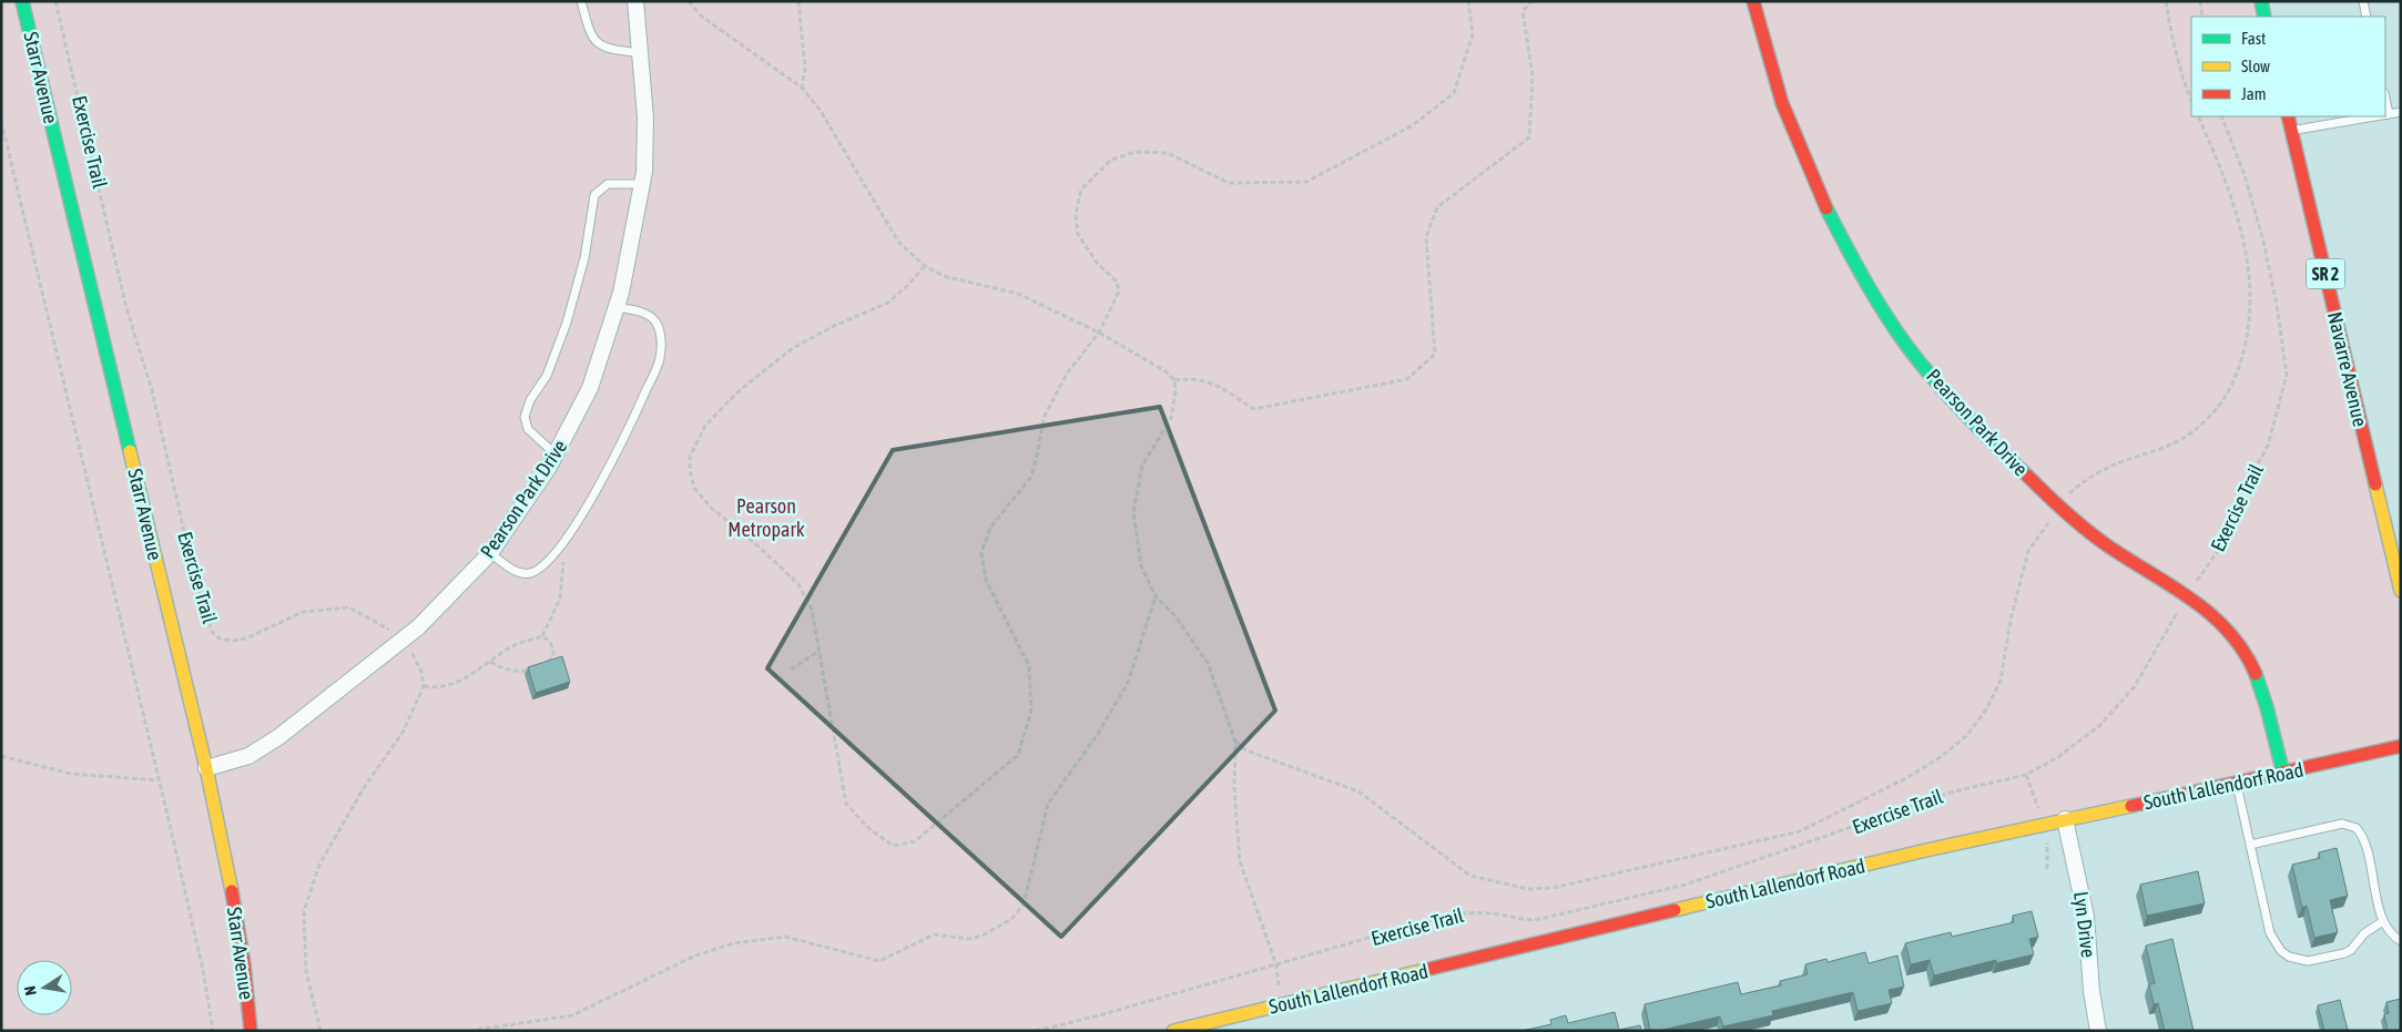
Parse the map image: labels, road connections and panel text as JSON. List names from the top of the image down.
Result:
{
  "streets": {
    "main road": [
      "Starr Avenue",
      "SR 2",
      "Navarre Avenue",
      "Pearson Park Drive",
      "South Lallendorf Road"
    ],
    "street": ["Lyn Drive"],
    "path": ["Exercise Trail"]
  },
  "crossings": [
    ["Starr Avenue", "Pearson Park Drive"],
    ["Exercise Trail", "Pearson Park Drive"],
    ["Pearson Park Drive", "South Lallendorf Road"],
    ["South Lallendorf Road", "Lyn Drive"]
  ],
  "parks": ["Pearson Metropark"],
  "legend": ["Fast", "Slow", "Jam"],
  "north": "left"
}
